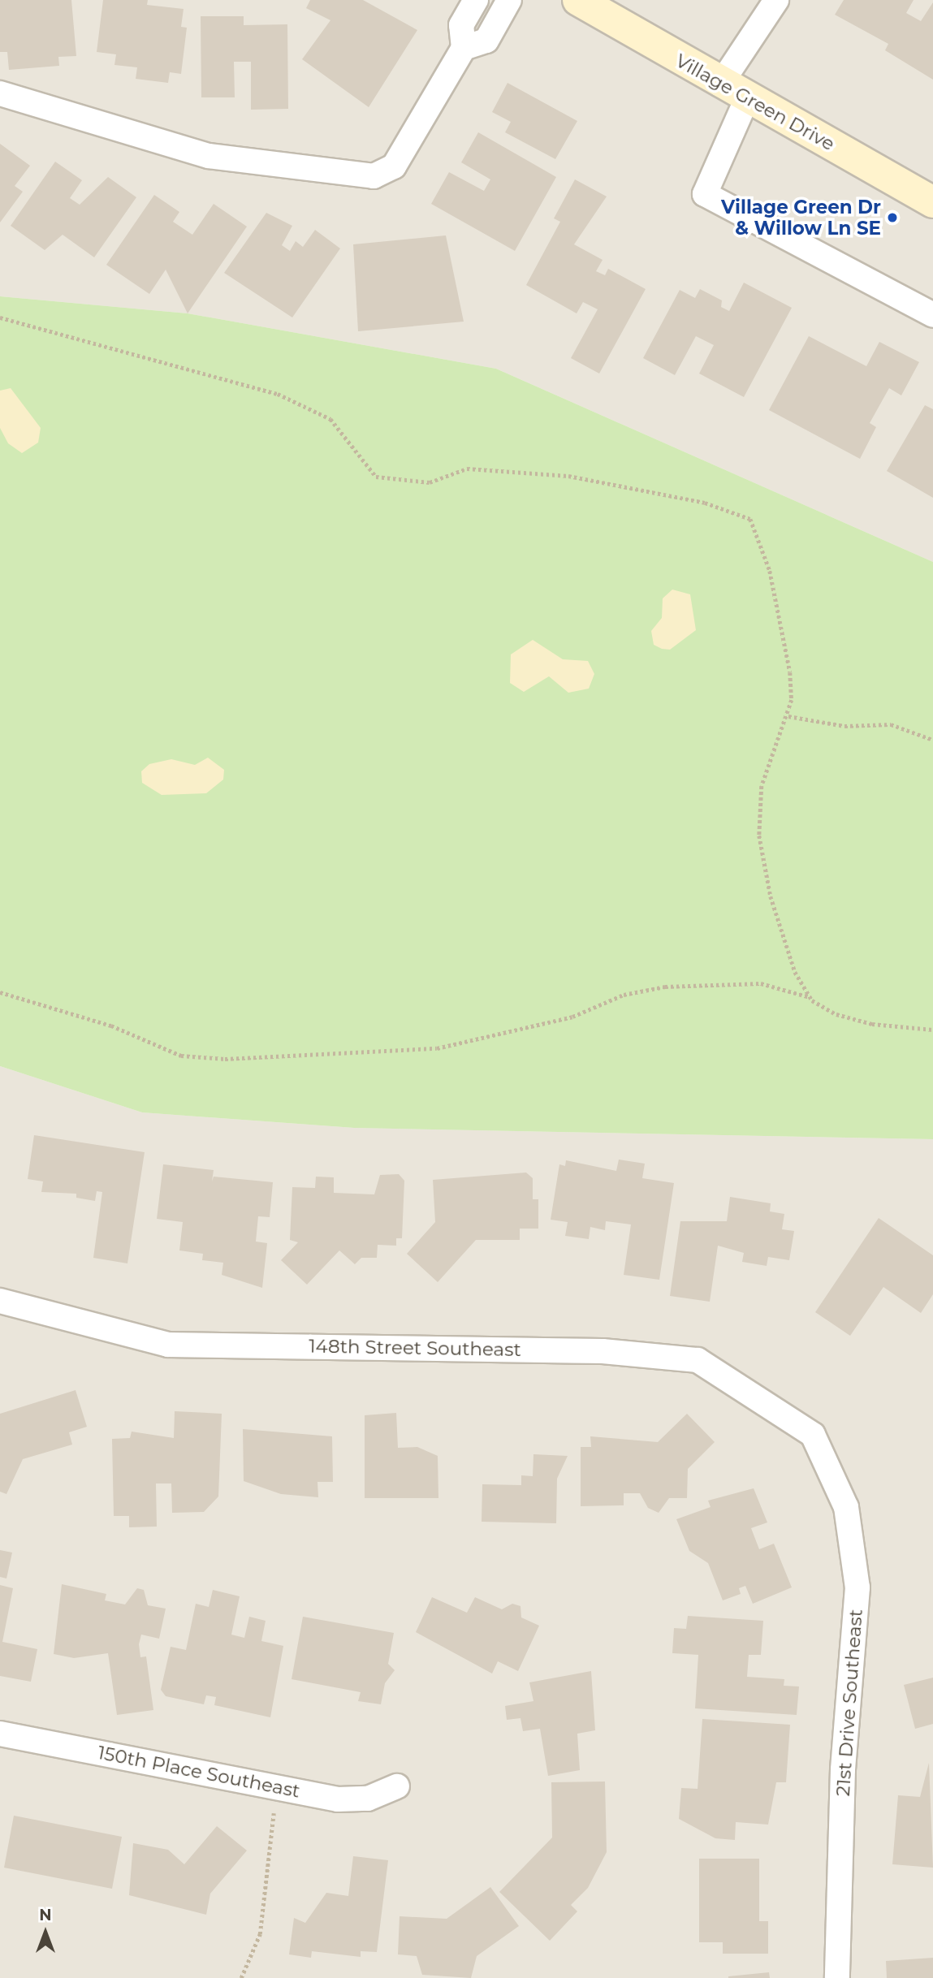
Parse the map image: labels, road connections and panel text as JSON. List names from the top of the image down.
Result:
{
  "streets": {
    "street": [
      "Village Green Drive",
      "148th Street Southeast",
      "21st Drive Southeast",
      "150th Place Southeast"
    ]
  },
  "crossings": [
    ["148th Street Southeast", "21st Drive Southeast"]
  ],
  "places": ["Village Green Dr & Willow Ln SE"],
  "north": "top"
}
